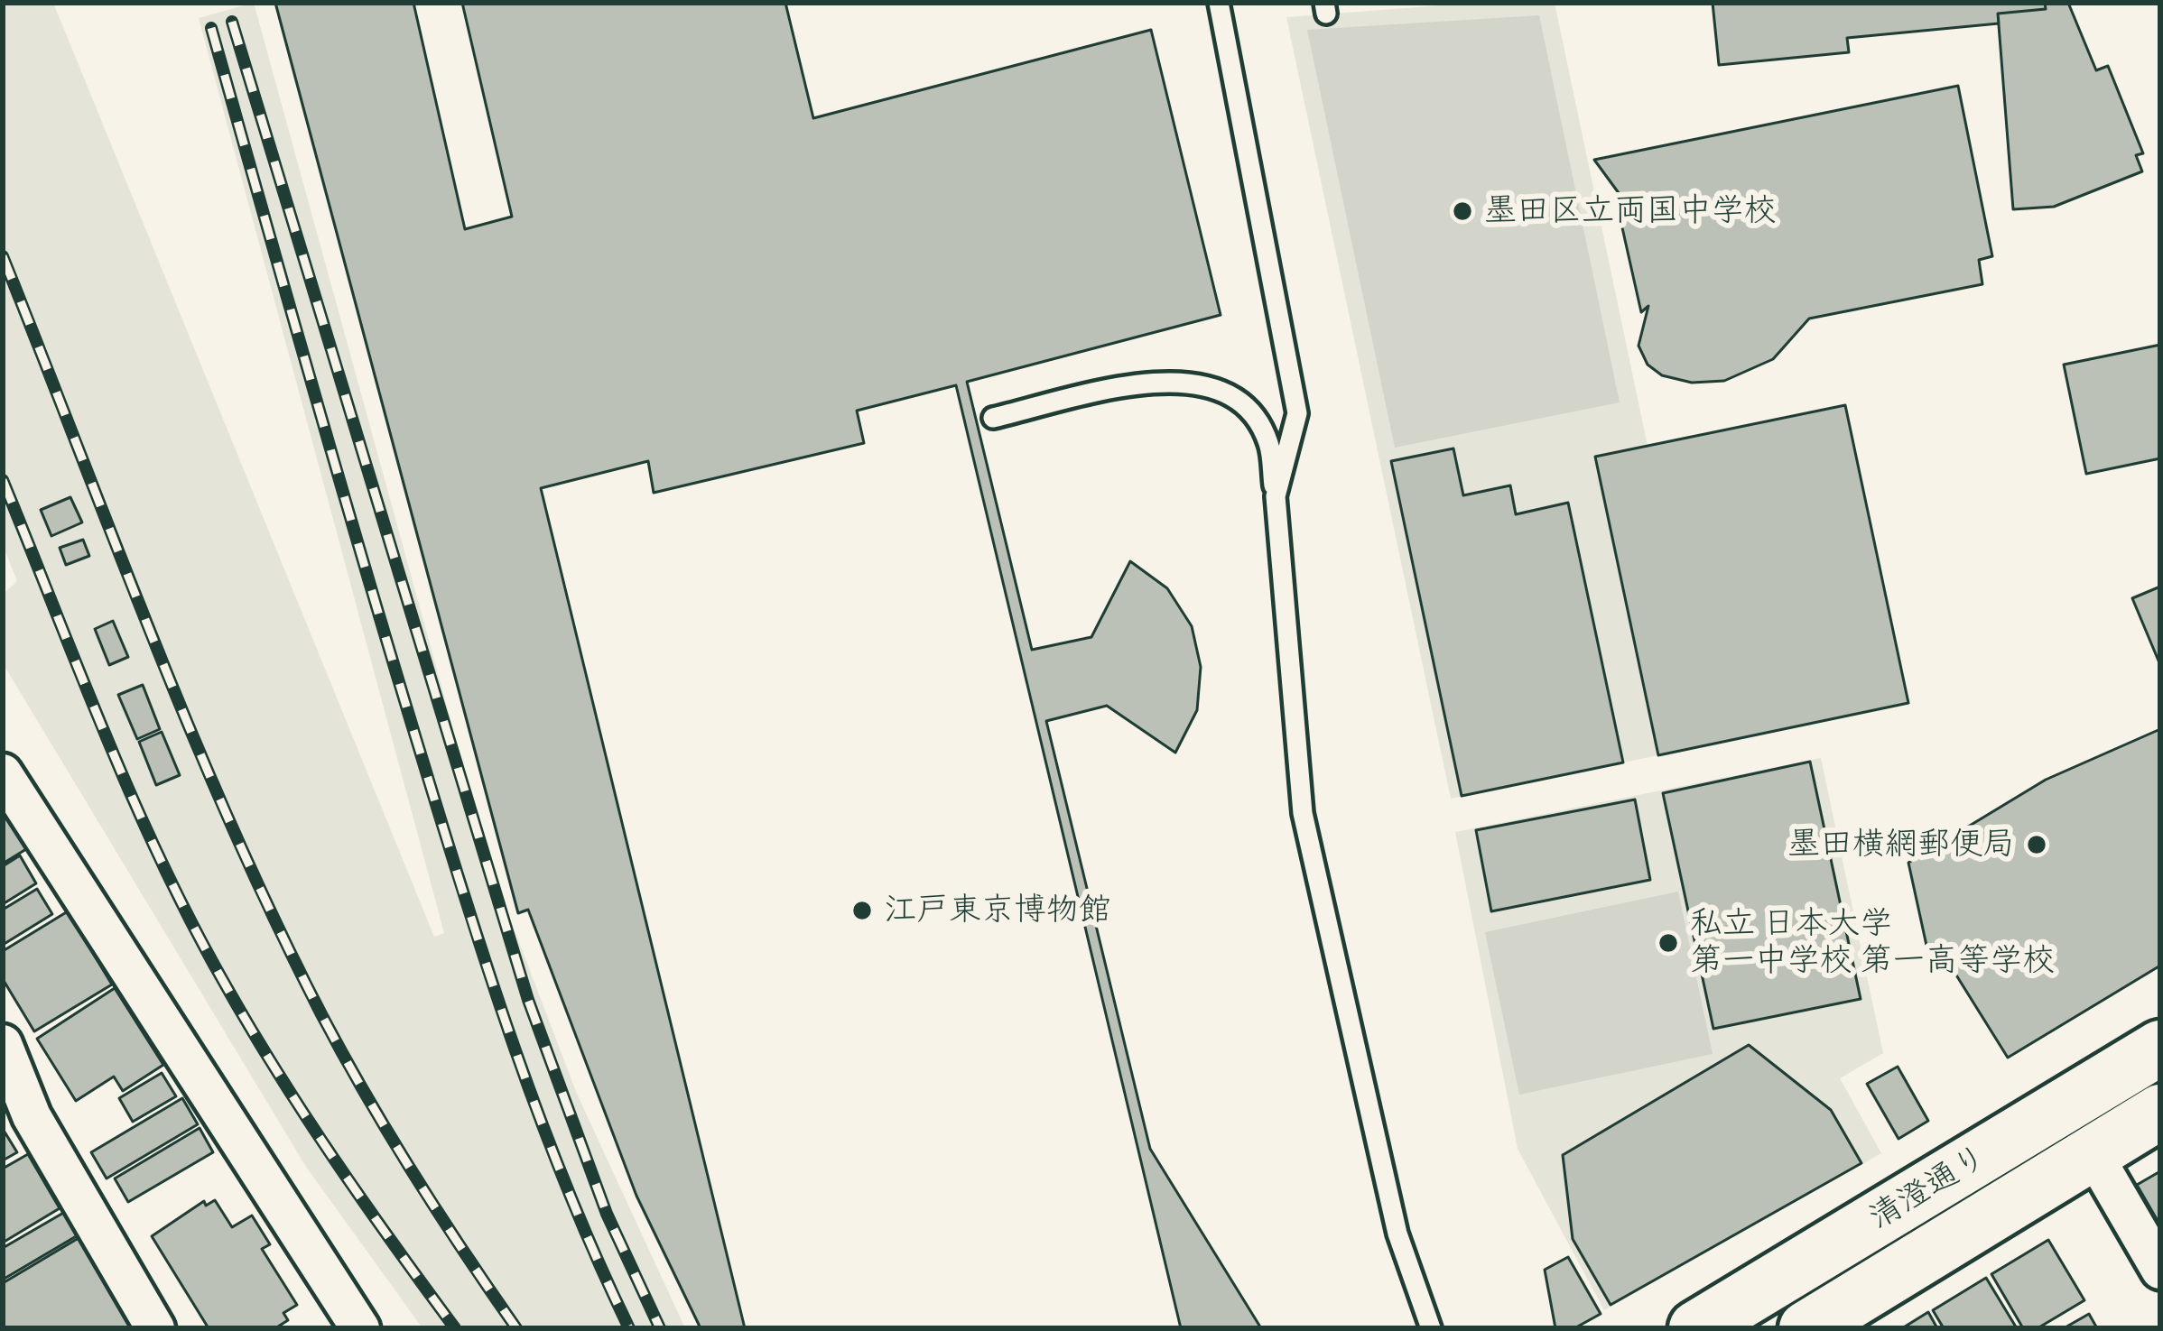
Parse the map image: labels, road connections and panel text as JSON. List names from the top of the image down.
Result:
{
  "streets": {
    "main road": ["清澄通り"]
  },
  "places": [
    "墨田区立両国中学校",
    "墨田横網郵便局",
    "江戸東京博物館",
    "私立 日本大学 第一中学校 第一高等学校"
  ]
}
